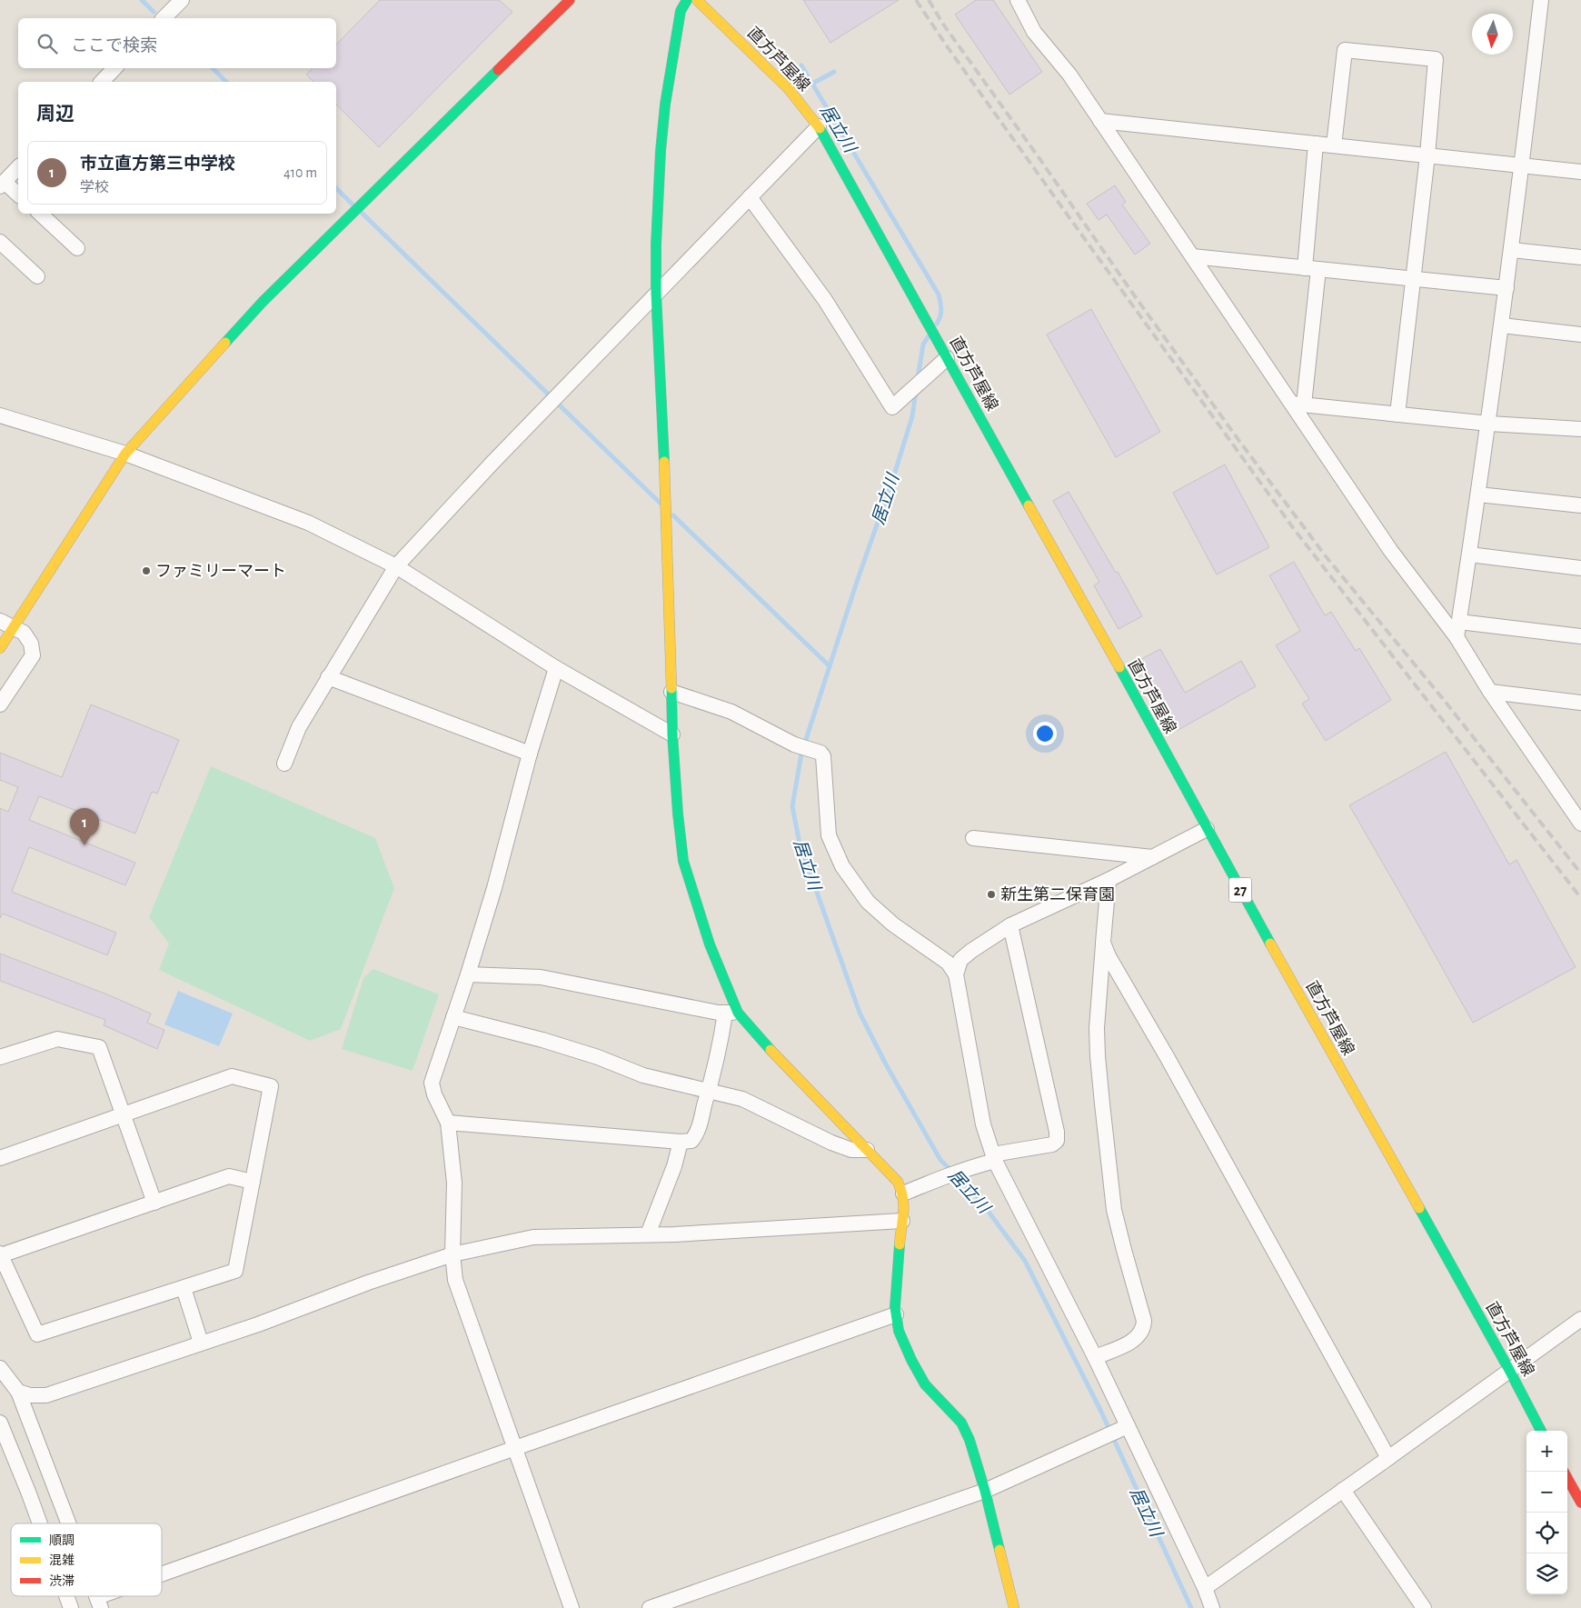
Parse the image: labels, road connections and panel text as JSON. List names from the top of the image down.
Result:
{
  "streets": {
    "street": ["直方芦屋線", "27"]
  },
  "water": ["居立川"],
  "places": ["ファミリーマート", "新生第二保育園"],
  "legend": ["順調", "混雑", "渋滞"],
  "north": "bottom",
  "page": {
    "search": "ここで検索",
    "heading": "周辺",
    "list": [
      {
        "mark": "1",
        "name": "市立直方第三中学校",
        "note": "学校",
        "value": "410 m"
      }
    ],
    "pins": "1",
    "map_buttons": ["+", "−"]
  }
}
